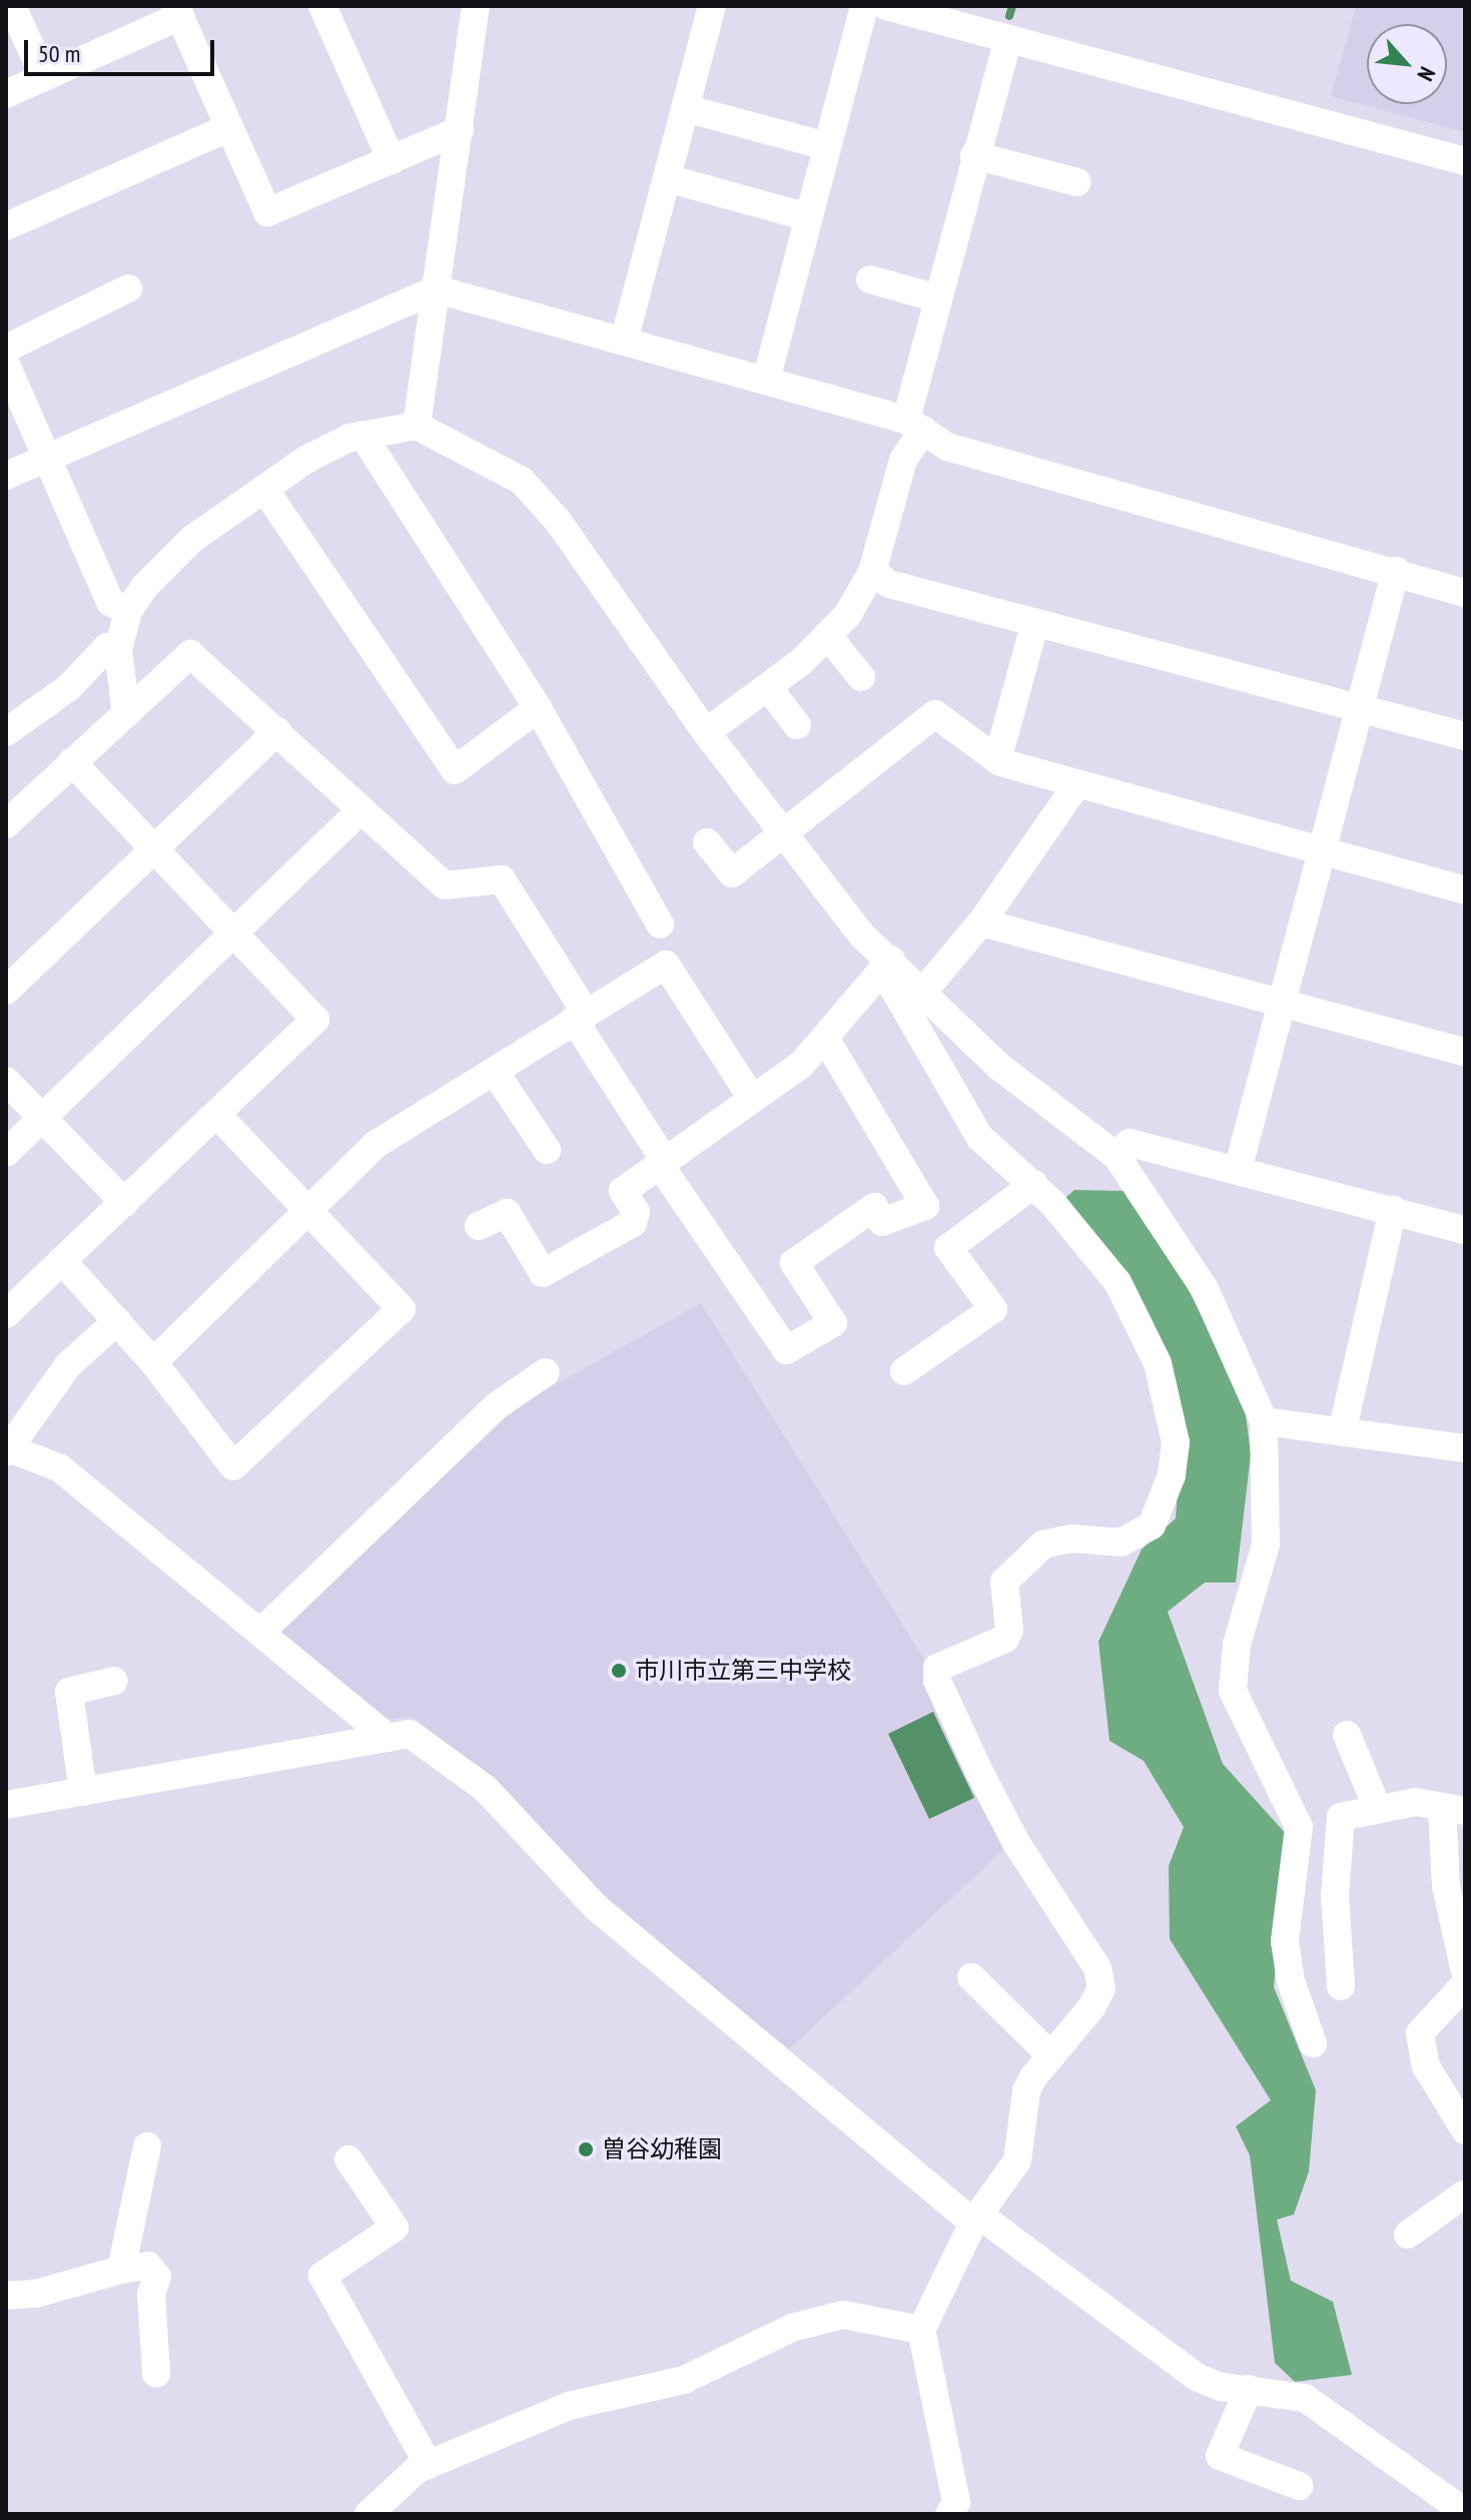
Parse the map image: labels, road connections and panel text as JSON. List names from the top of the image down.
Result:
{
  "places": ["市川市立第三中学校", "曽谷幼稚園"],
  "scale_bar": "50 m",
  "north": "bottom right"
}
